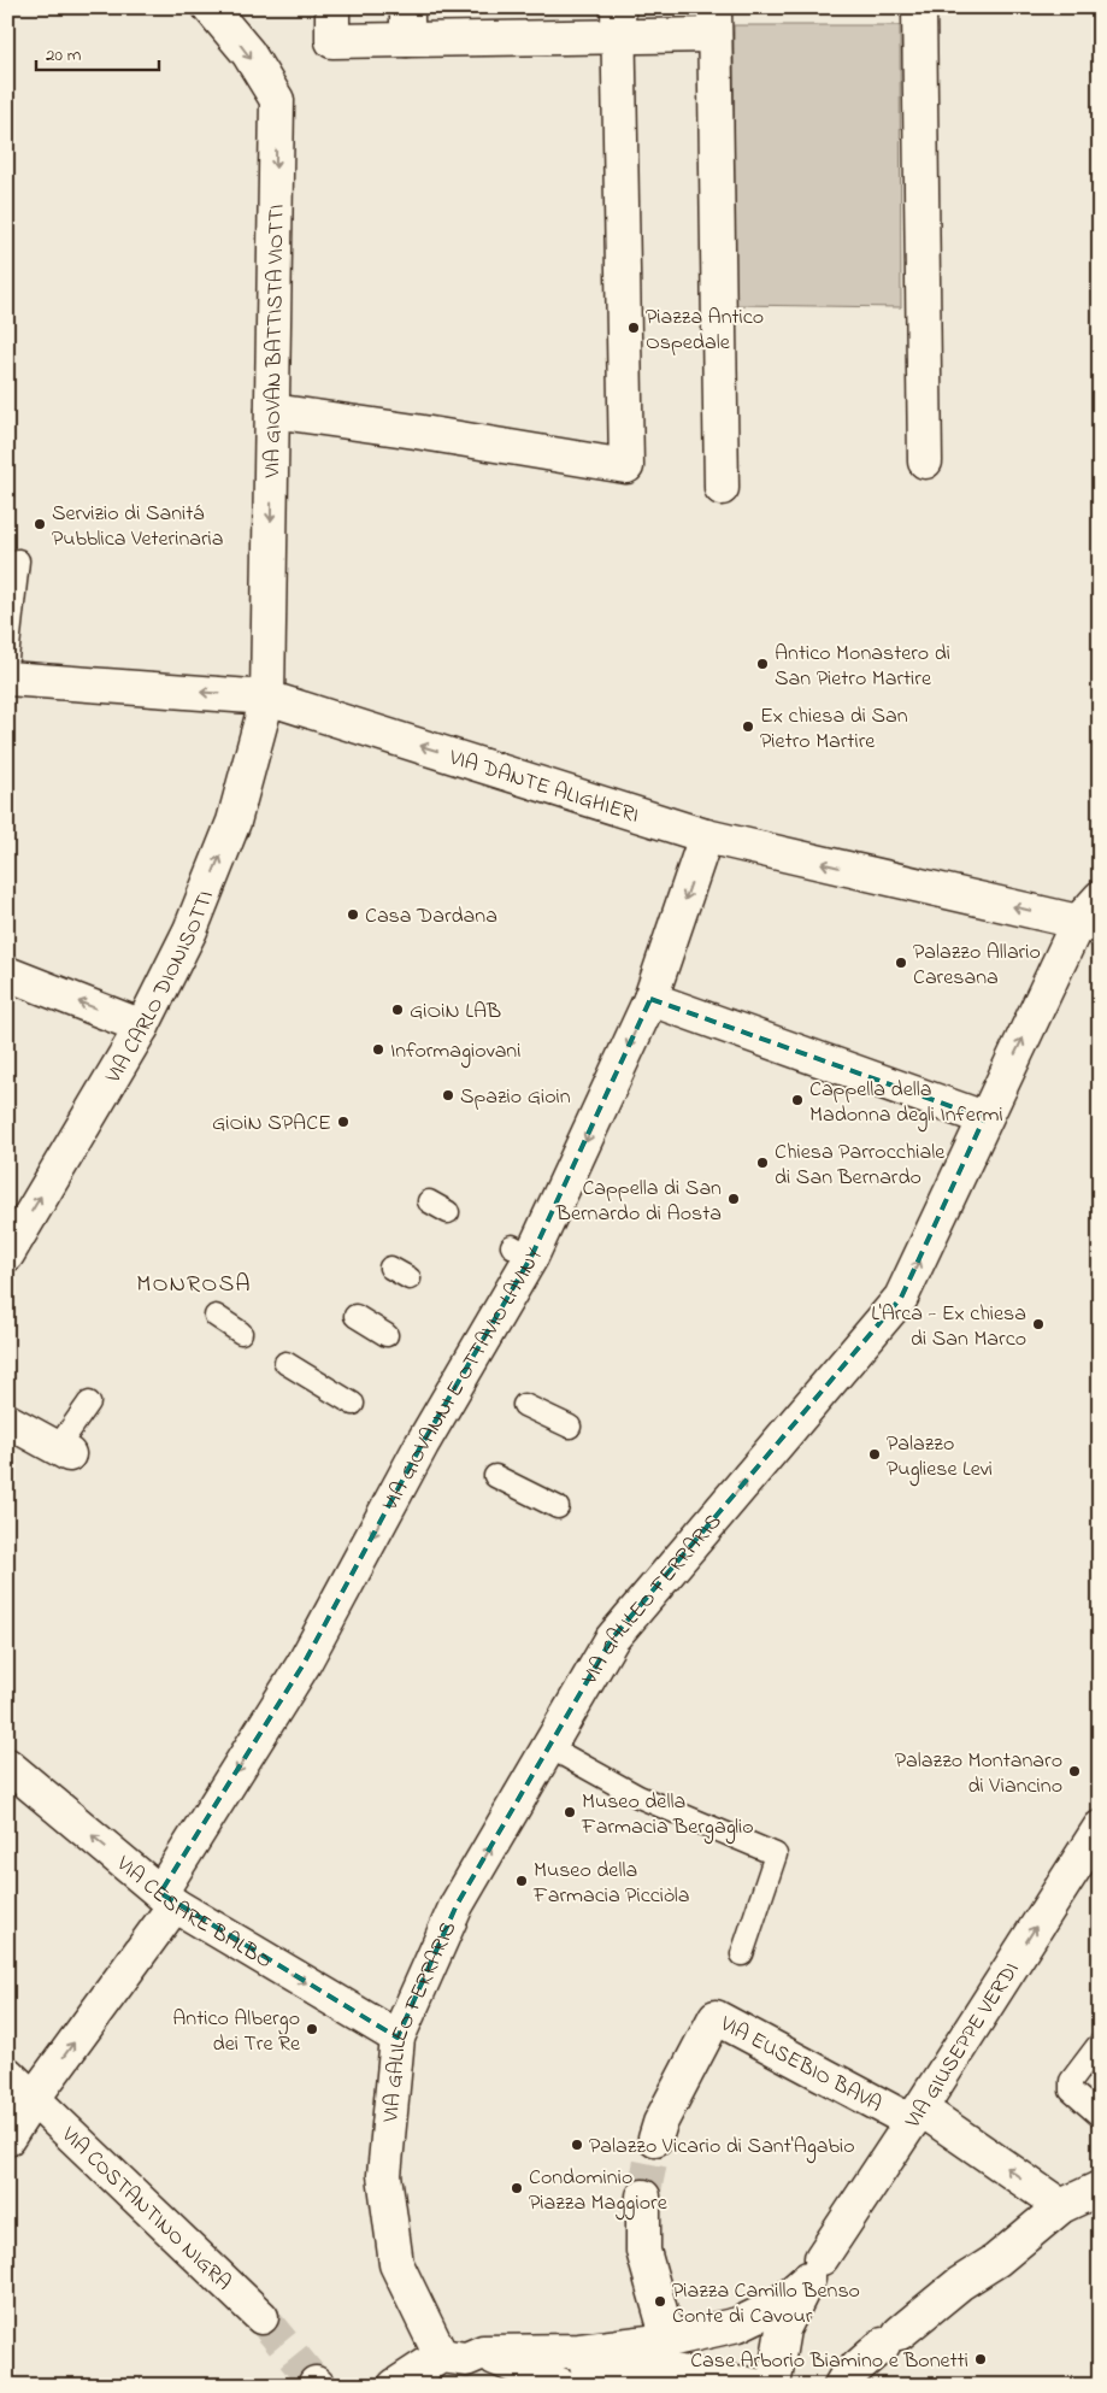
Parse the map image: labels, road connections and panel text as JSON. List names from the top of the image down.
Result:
{
  "streets": {
    "street": [
      "VIA GIOVAN BATTISTA VIOTTI",
      "VIA DANTE ALIGHIERI",
      "VIA CARLO DIONISOTTI",
      "VIA GIOVANNI E OTTAVIO LAVINY",
      "VIA GALILEO FERRARIS",
      "VIA CESARE BALBO",
      "VIA GIUSEPPE VERDI",
      "VIA EUSEBIO BAVA",
      "VIA COSTANTINO NIGRA"
    ]
  },
  "crossings": [
    ["VIA GIOVAN BATTISTA VIOTTI", "VIA DANTE ALIGHIERI"],
    ["VIA GIOVAN BATTISTA VIOTTI", "VIA CARLO DIONISOTTI"],
    ["VIA DANTE ALIGHIERI", "VIA CARLO DIONISOTTI"],
    ["VIA DANTE ALIGHIERI", "VIA GIOVANNI E OTTAVIO LAVINY"],
    ["VIA DANTE ALIGHIERI", "VIA GALILEO FERRARIS"],
    ["VIA GIOVANNI E OTTAVIO LAVINY", "VIA CESARE BALBO"],
    ["VIA GIOVANNI E OTTAVIO LAVINY", "VIA COSTANTINO NIGRA"],
    ["VIA GALILEO FERRARIS", "VIA CESARE BALBO"],
    ["VIA GIUSEPPE VERDI", "VIA EUSEBIO BAVA"]
  ],
  "one_way": [
    "VIA GIOVAN BATTISTA VIOTTI",
    "VIA CARLO DIONISOTTI",
    "VIA GALILEO FERRARIS",
    "VIA GIUSEPPE VERDI"
  ],
  "districts": ["MONROSA"],
  "places": [
    "Piazza Antico Ospedale",
    "Servizio di Sanitá Pubblica Veterinaria",
    "Antico Monastero di San Pietro Martire",
    "Ex chiesa di San Pietro Martire",
    "Casa Dardana",
    "Palazzo Allario Caresana",
    "GiOiN LAB",
    "Informagiovani",
    "Spazio Gioin",
    "Cappella della Madonna degli Infermi",
    "GiOiN SPACE",
    "Chiesa Parrocchiale di San Bernardo",
    "Cappella di San Bernardo di Aosta",
    "L'Arca - Ex chiesa di San Marco",
    "Palazzo Pugliese Levi",
    "Palazzo Montanaro di Viancino",
    "Museo della Farmacia Bergaglio",
    "Museo della Farmacia Picciòla",
    "Antico Albergo dei Tre Re",
    "Palazzo Vicario di Sant'Agabio",
    "Condominio Piazza Maggiore",
    "Piazza Camillo Benso Conte di Cavour",
    "Case Arborio Biamino e Bonetti"
  ],
  "scale_bar": "20 m"
}
